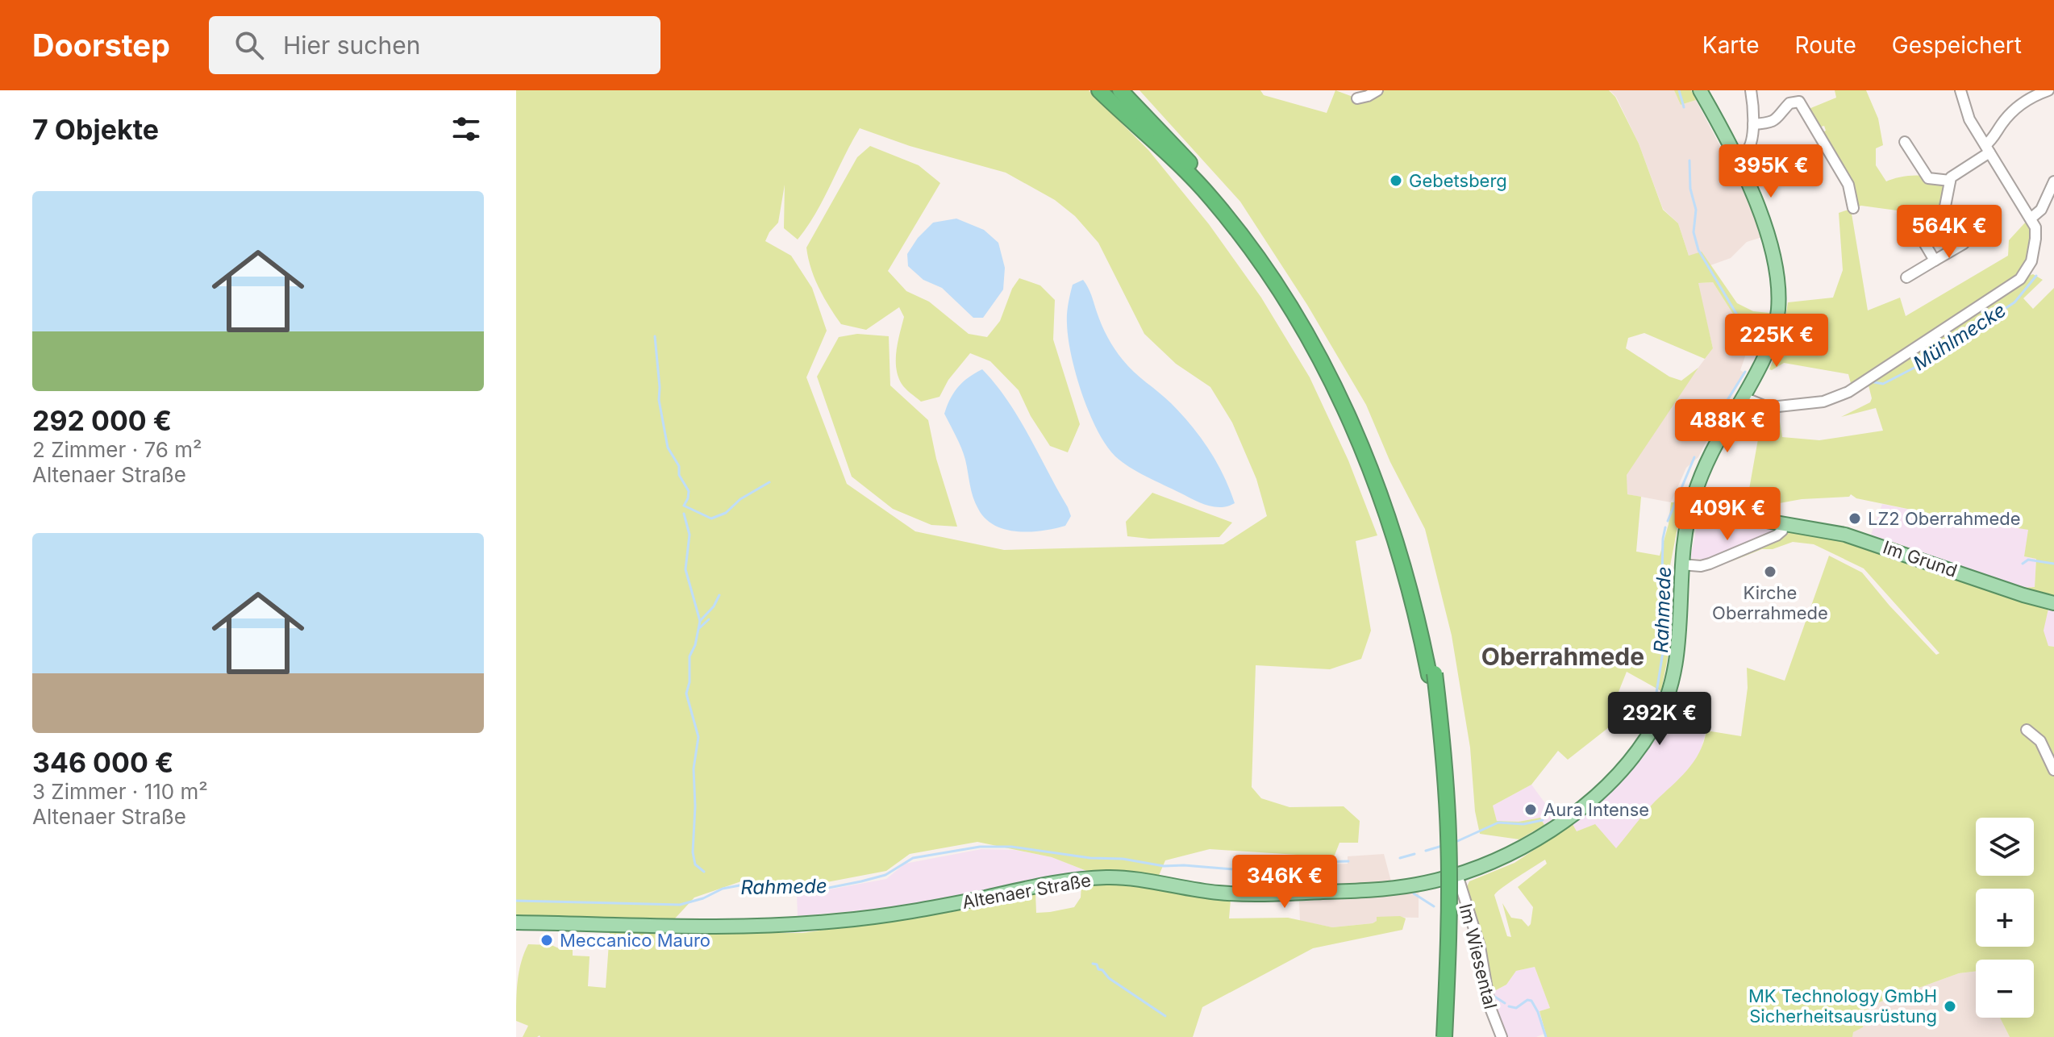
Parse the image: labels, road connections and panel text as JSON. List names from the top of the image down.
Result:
{
  "streets": {
    "main road": ["Im Grund", "Altenaer Straße"],
    "street": ["Im Wiesental"]
  },
  "crossings": [
    ["Im Grund", "Altenaer Straße"],
    ["Altenaer Straße", "Im Wiesental"]
  ],
  "districts": ["Oberrahmede"],
  "water": ["Mühlmecke", "Rahmede"],
  "places": [
    "Gebetsberg",
    "LZ2 Oberrahmede",
    "Kirche Oberrahmede",
    "Aura Intense",
    "Meccanico Mauro",
    "MK Technology GmbH Sicherheitsausrüstung"
  ],
  "page": {
    "header": "Doorstep",
    "search": "Hier suchen",
    "nav": ["Karte", "Route", "Gespeichert"],
    "heading": "7 Objekte",
    "price": [
      "395K €",
      "564K €",
      "225K €",
      "488K €",
      "409K €",
      "292K €",
      "346K €"
    ],
    "list": [
      {
        "name": "292 000 €",
        "note": "2 Zimmer · 76 m² · Altenaer Straße"
      },
      {
        "name": "346 000 €",
        "note": "3 Zimmer · 110 m² · Altenaer Straße"
      }
    ],
    "map_buttons": ["+", "−"]
  }
}
